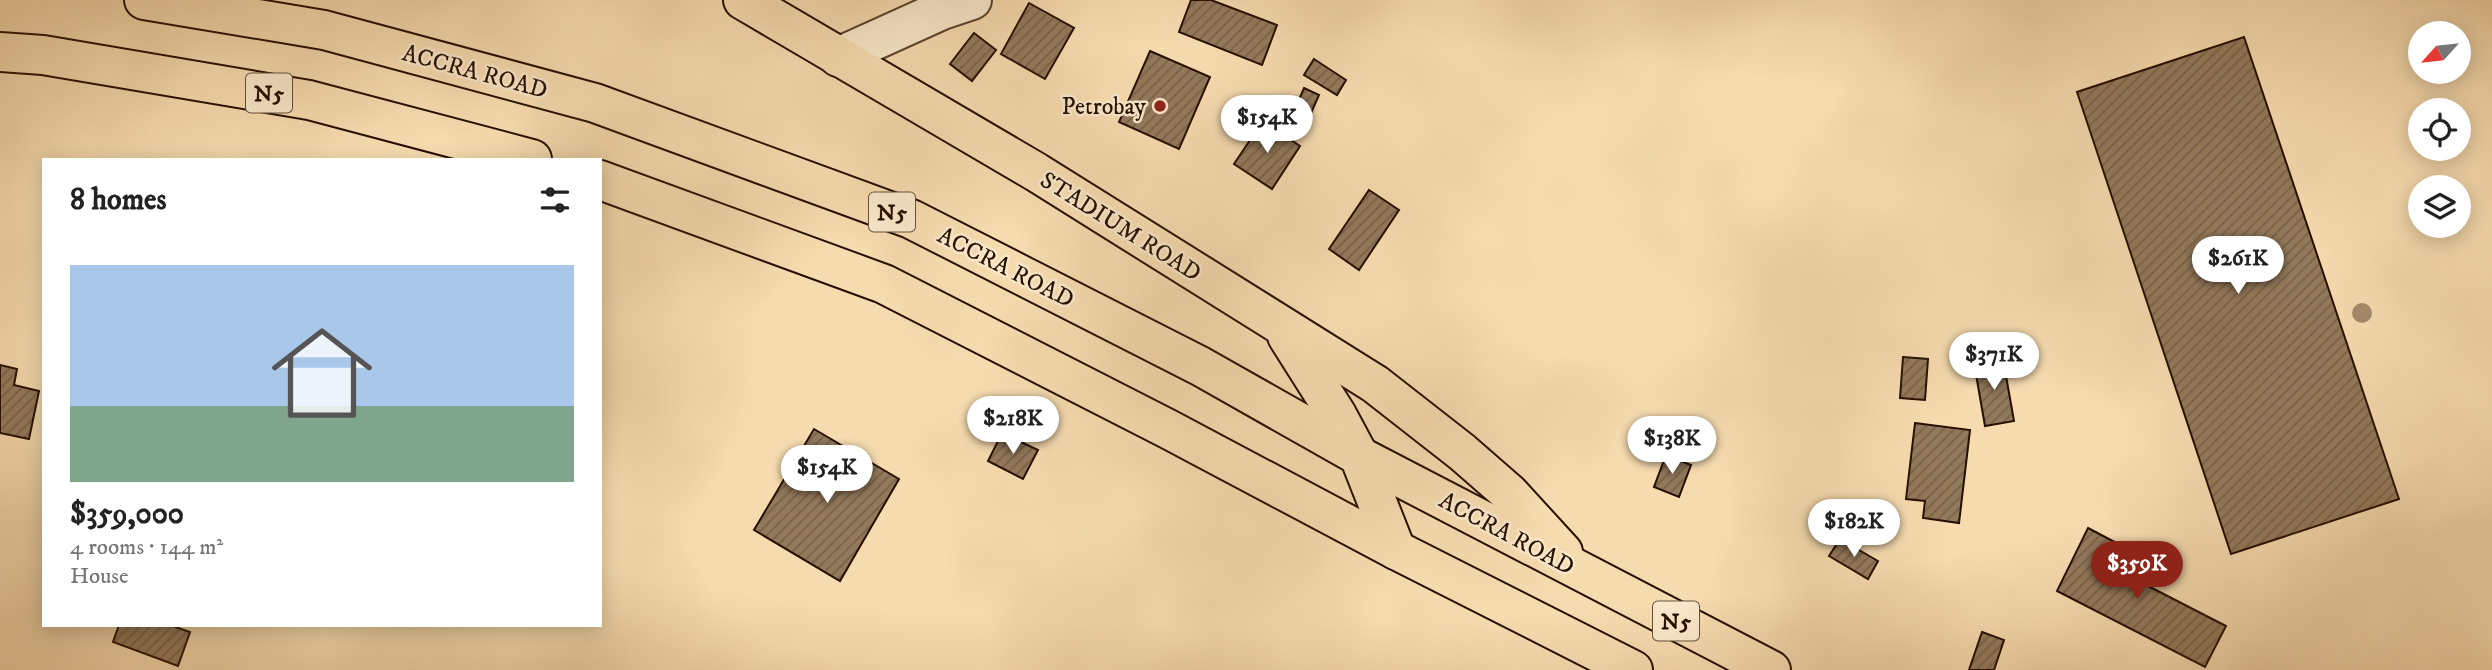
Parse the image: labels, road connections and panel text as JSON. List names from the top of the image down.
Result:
{
  "streets": {
    "main road": ["ACCRA ROAD", "N5", "STADIUM ROAD"]
  },
  "crossings": [
    ["ACCRA ROAD", "STADIUM ROAD"],
    ["N5", "STADIUM ROAD"]
  ],
  "places": ["Petrobay"],
  "north": "bottom left",
  "page": {
    "price": [
      "$154K",
      "$261K",
      "$371K",
      "$218K",
      "$138K",
      "$154K",
      "$182K",
      "$359K"
    ],
    "heading": "8 homes",
    "list": [
      {
        "name": "$359,000",
        "note": "4 rooms · 144 m² · House"
      }
    ]
  }
}
